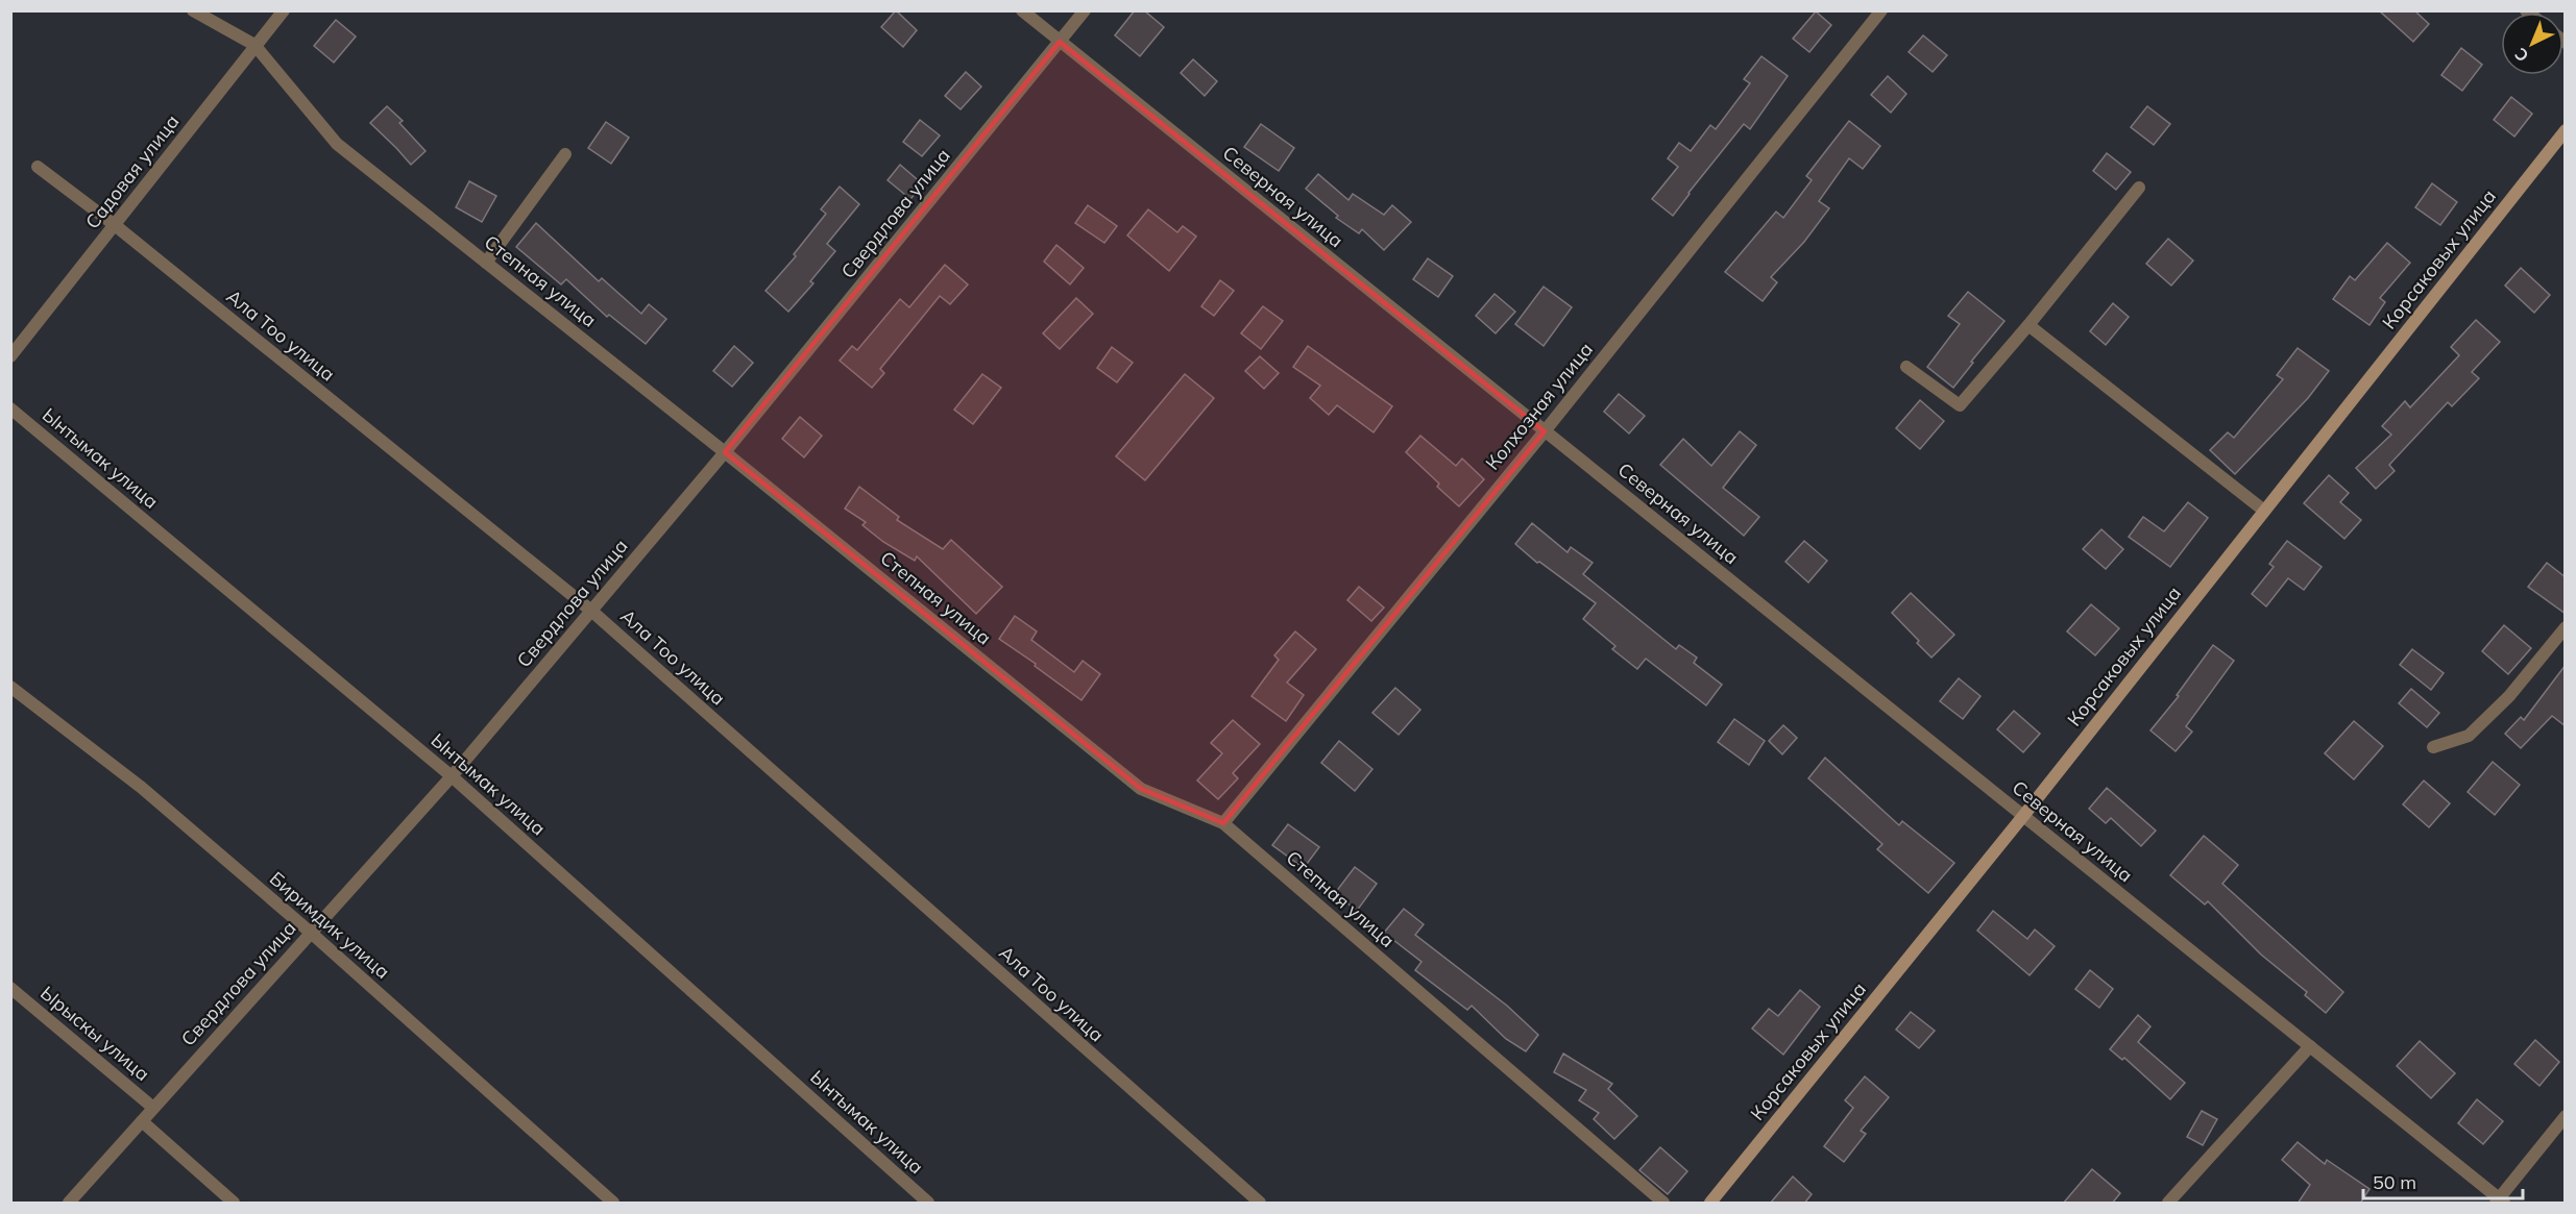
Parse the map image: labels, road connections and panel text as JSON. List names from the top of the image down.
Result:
{
  "streets": {
    "street": [
      "Садовая улица",
      "Северная улица",
      "Свердлова улица",
      "Корсаковых улица",
      "Степная улица",
      "Ала Тоо улица",
      "Колхозная улица",
      "Ынтымак улица",
      "Биримдик улица",
      "Ырыскы улица"
    ]
  },
  "crossings": [
    ["Садовая улица", "Степная улица"],
    ["Садовая улица", "Ала Тоо улица"],
    ["Северная улица", "Свердлова улица"],
    ["Северная улица", "Корсаковых улица"],
    ["Северная улица", "Колхозная улица"],
    ["Свердлова улица", "Степная улица"],
    ["Свердлова улица", "Ала Тоо улица"],
    ["Свердлова улица", "Ынтымак улица"],
    ["Свердлова улица", "Биримдик улица"],
    ["Свердлова улица", "Ырыскы улица"],
    ["Степная улица", "Колхозная улица"]
  ],
  "scale_bar": "50 m",
  "north": "bottom left"
}
